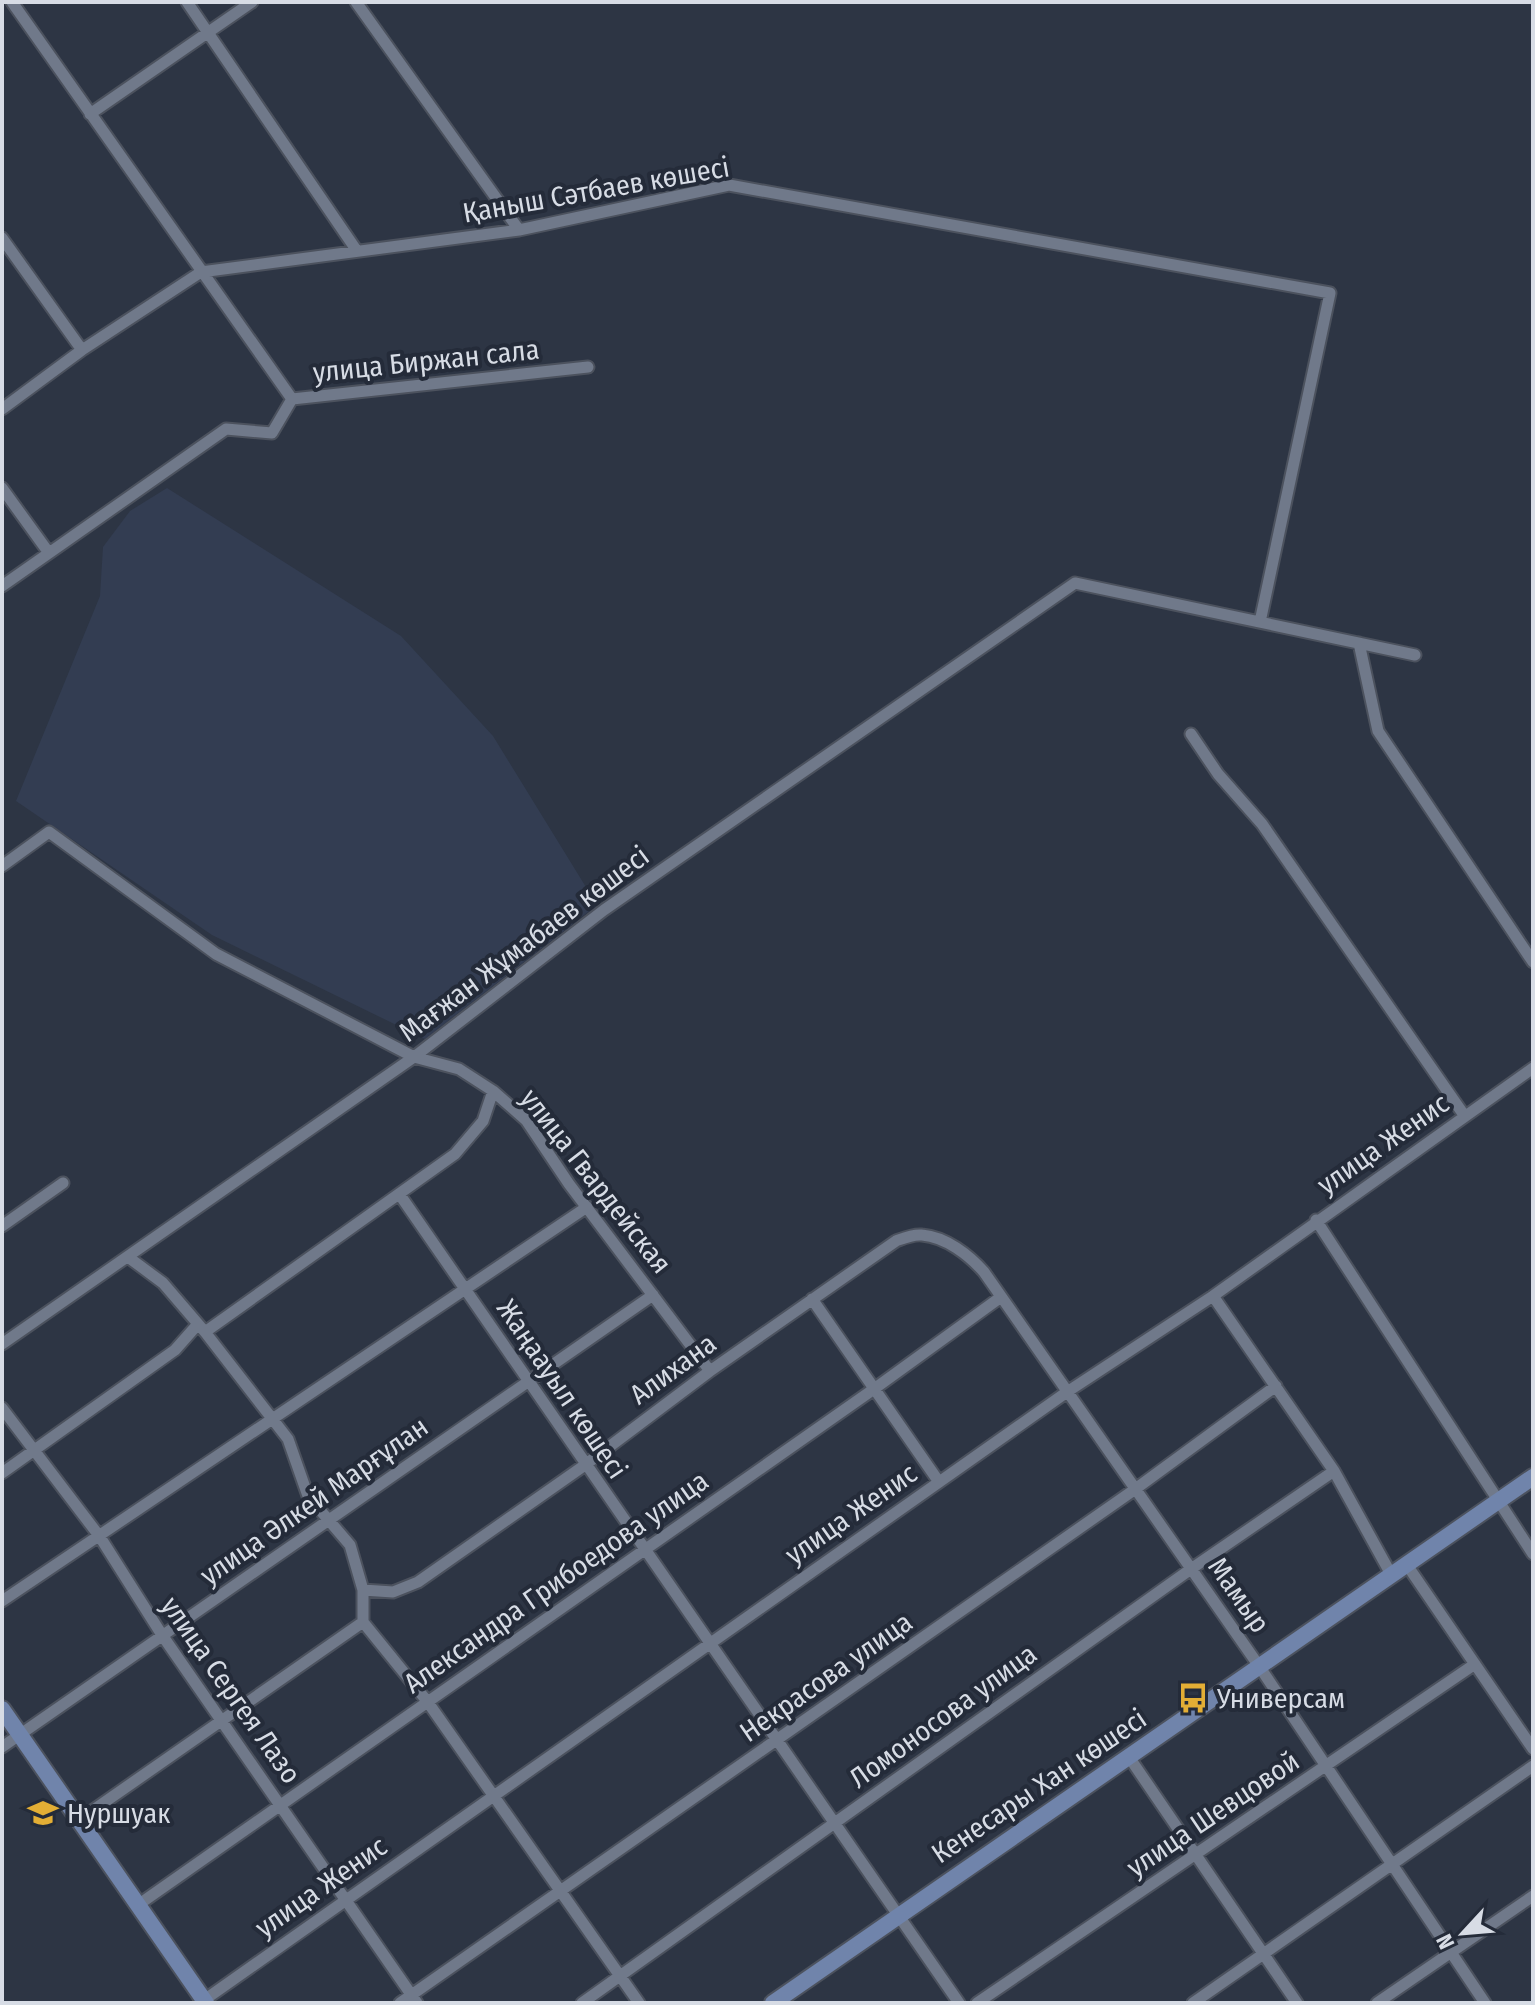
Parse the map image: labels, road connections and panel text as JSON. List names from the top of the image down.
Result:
{
  "streets": {
    "main road": ["Кенесары Хан көшесі"],
    "street": [
      "Қаныш Сәтбаев көшесі",
      "улица Биржан сала",
      "Мағжан Жұмабаев көшесі",
      "улица Женис",
      "улица Гвардейская",
      "Алихана",
      "Жаңаауыл көшесі",
      "улица Әлкей Марғұлан",
      "Александра Грибоедова улица",
      "Мамыр",
      "Некрасова улица",
      "улица Сергея Лазо",
      "Ломоносова улица",
      "улица Шевцовой"
    ]
  },
  "crossings": [
    ["Қаныш Сәтбаев көшесі", "Мағжан Жұмабаев көшесі"],
    ["Мағжан Жұмабаев көшесі", "улица Гвардейская"],
    ["улица Женис", "Жаңаауыл көшесі"],
    ["улица Женис", "Мамыр"],
    ["улица Женис", "улица Сергея Лазо"],
    ["улица Гвардейская", "Алихана"],
    ["улица Гвардейская", "улица Әлкей Марғұлан"],
    ["Алихана", "Жаңаауыл көшесі"],
    ["Алихана", "Мамыр"],
    ["Жаңаауыл көшесі", "улица Әлкей Марғұлан"],
    ["Жаңаауыл көшесі", "Александра Грибоедова улица"],
    ["Жаңаауыл көшесі", "Некрасова улица"],
    ["Жаңаауыл көшесі", "Ломоносова улица"],
    ["Жаңаауыл көшесі", "Кенесары Хан көшесі"],
    ["улица Әлкей Марғұлан", "улица Сергея Лазо"],
    ["Александра Грибоедова улица", "Мамыр"],
    ["Александра Грибоедова улица", "улица Сергея Лазо"],
    ["Мамыр", "Некрасова улица"],
    ["Мамыр", "Ломоносова улица"],
    ["Мамыр", "Кенесары Хан көшесі"],
    ["Мамыр", "улица Шевцовой"],
    ["Некрасова улица", "улица Сергея Лазо"]
  ],
  "places": {
    "bus stop": ["Универсам"],
    "school or university": ["Нуршуак"]
  },
  "north": "bottom left"
}
